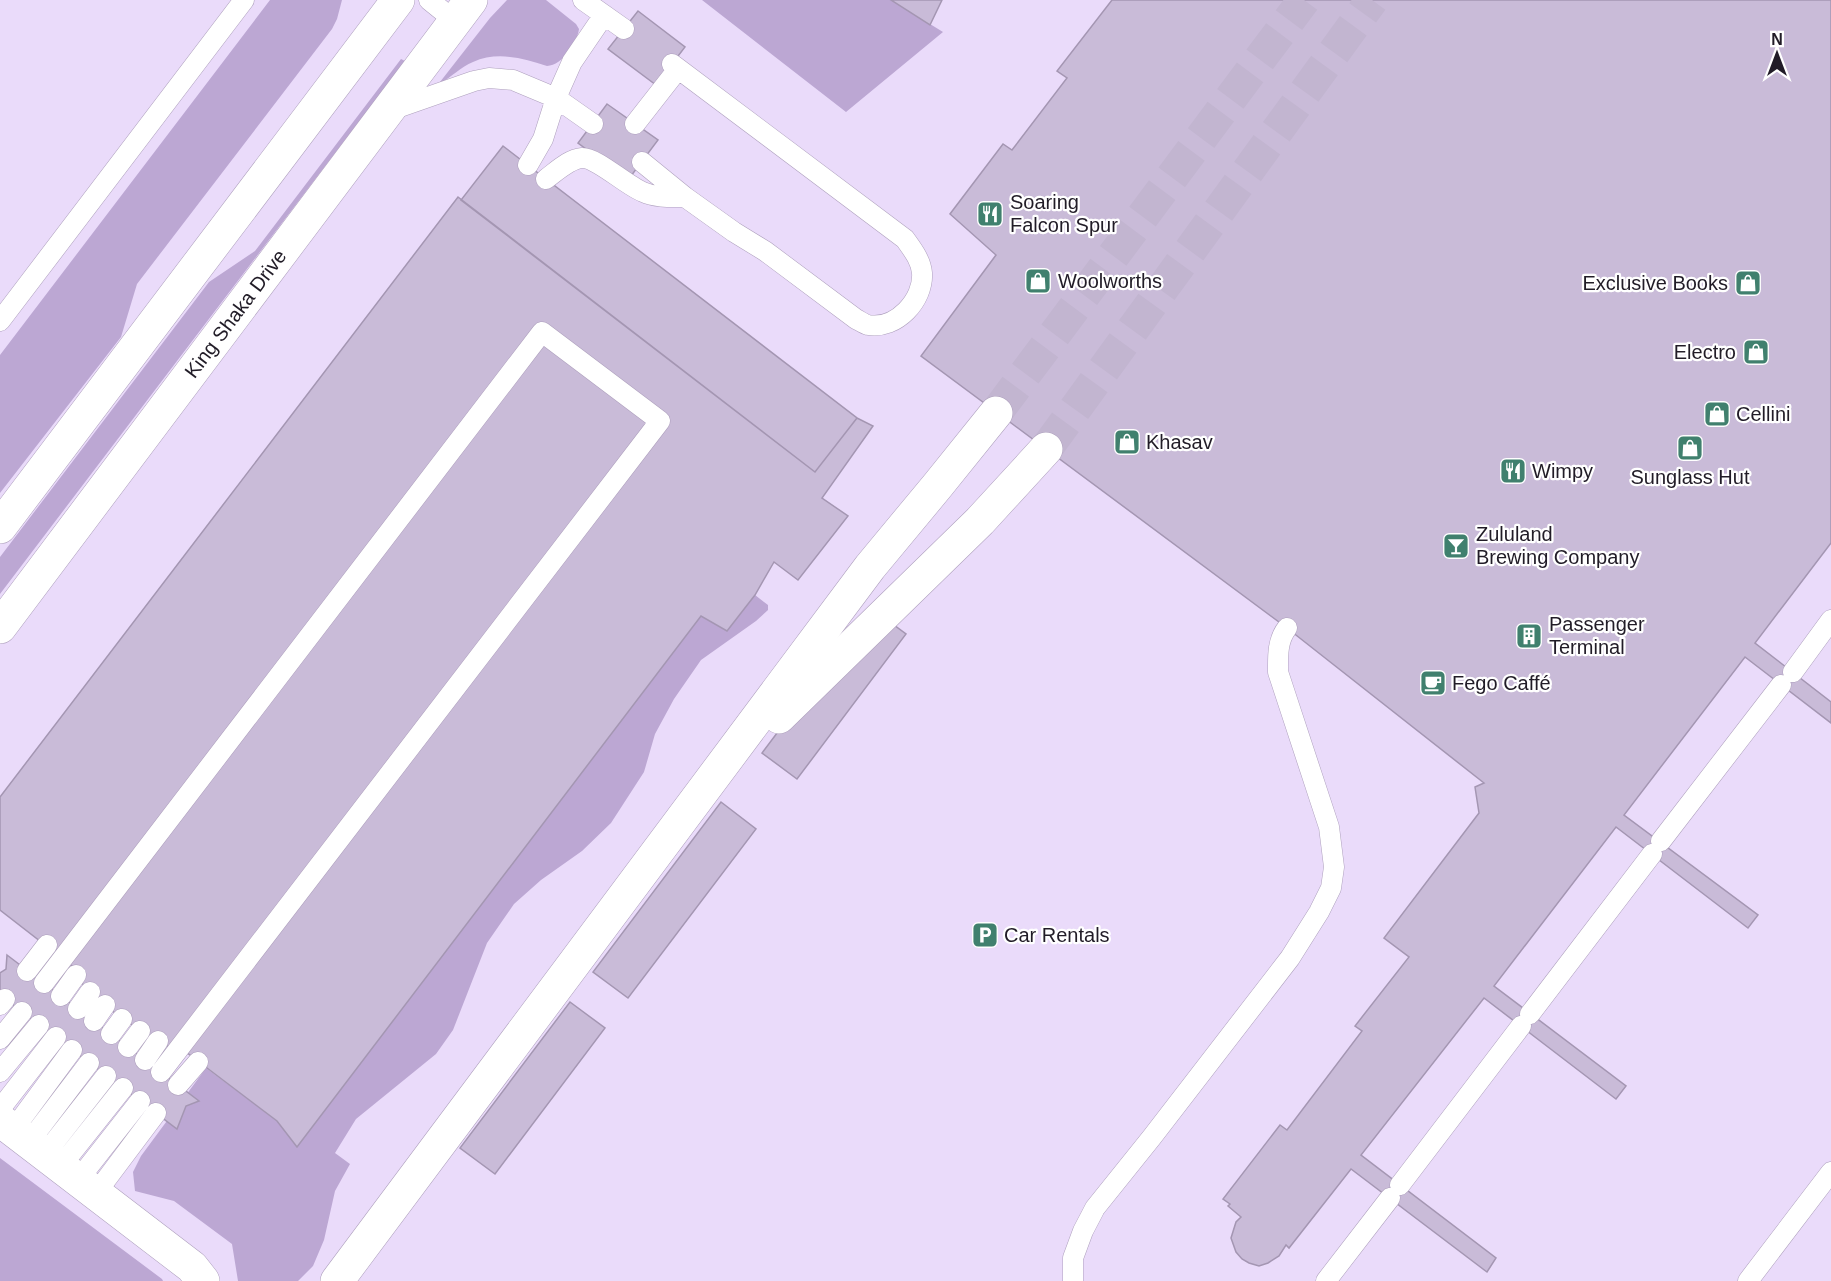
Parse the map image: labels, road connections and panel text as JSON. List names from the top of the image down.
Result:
{
  "streets": {
    "street": ["King Shaka Drive"]
  },
  "places": {
    "restaurant": ["Soaring Falcon Spur", "Wimpy"],
    "shop": [
      "Woolworths",
      "Exclusive Books",
      "Electro",
      "Cellini",
      "Khasav",
      "Sunglass Hut"
    ],
    "bar": ["Zululand Brewing Company"],
    "building": ["Passenger Terminal"],
    "cafe": ["Fego Caffé"],
    "parking": ["Car Rentals"]
  },
  "north": "top"
}
